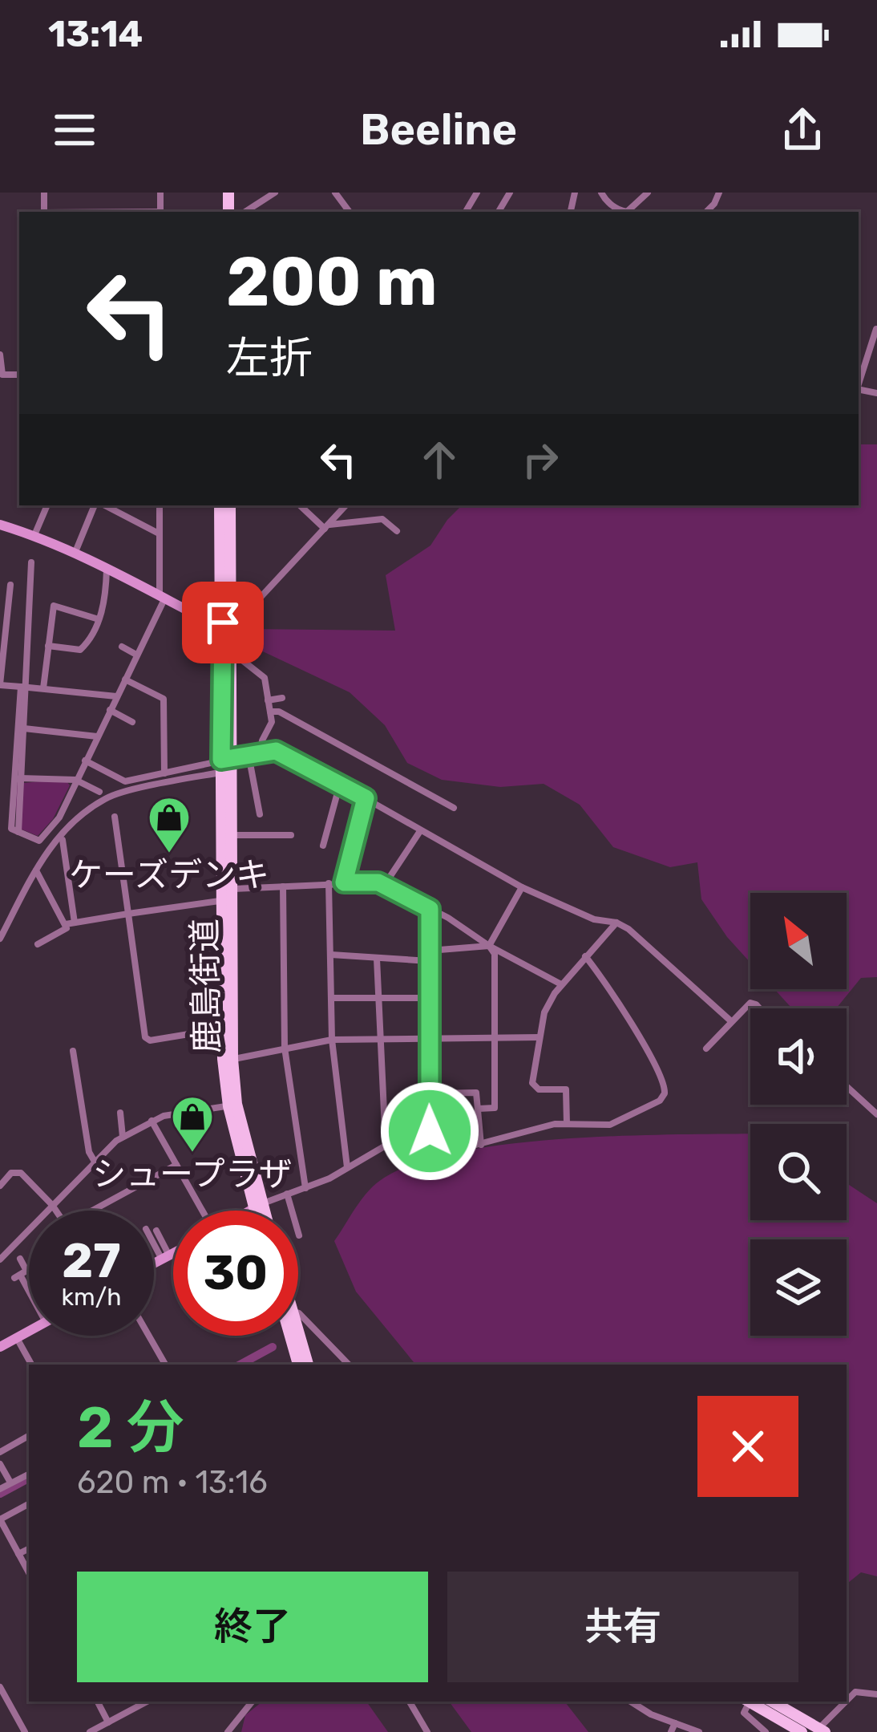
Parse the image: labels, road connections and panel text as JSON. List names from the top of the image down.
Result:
{
  "streets": {
    "main road": ["鹿島街道"]
  },
  "places": {
    "shop": ["ケーズデンキ", "シュープラザ"]
  },
  "north": "top left",
  "page": {
    "status": "13:14",
    "header": "Beeline",
    "turn": ["200 m", "左折"],
    "speed": "27 km/h",
    "limit": "30",
    "heading": ["2 分", "620 m · 13:16"],
    "buttons": ["終了", "共有"]
  }
}
